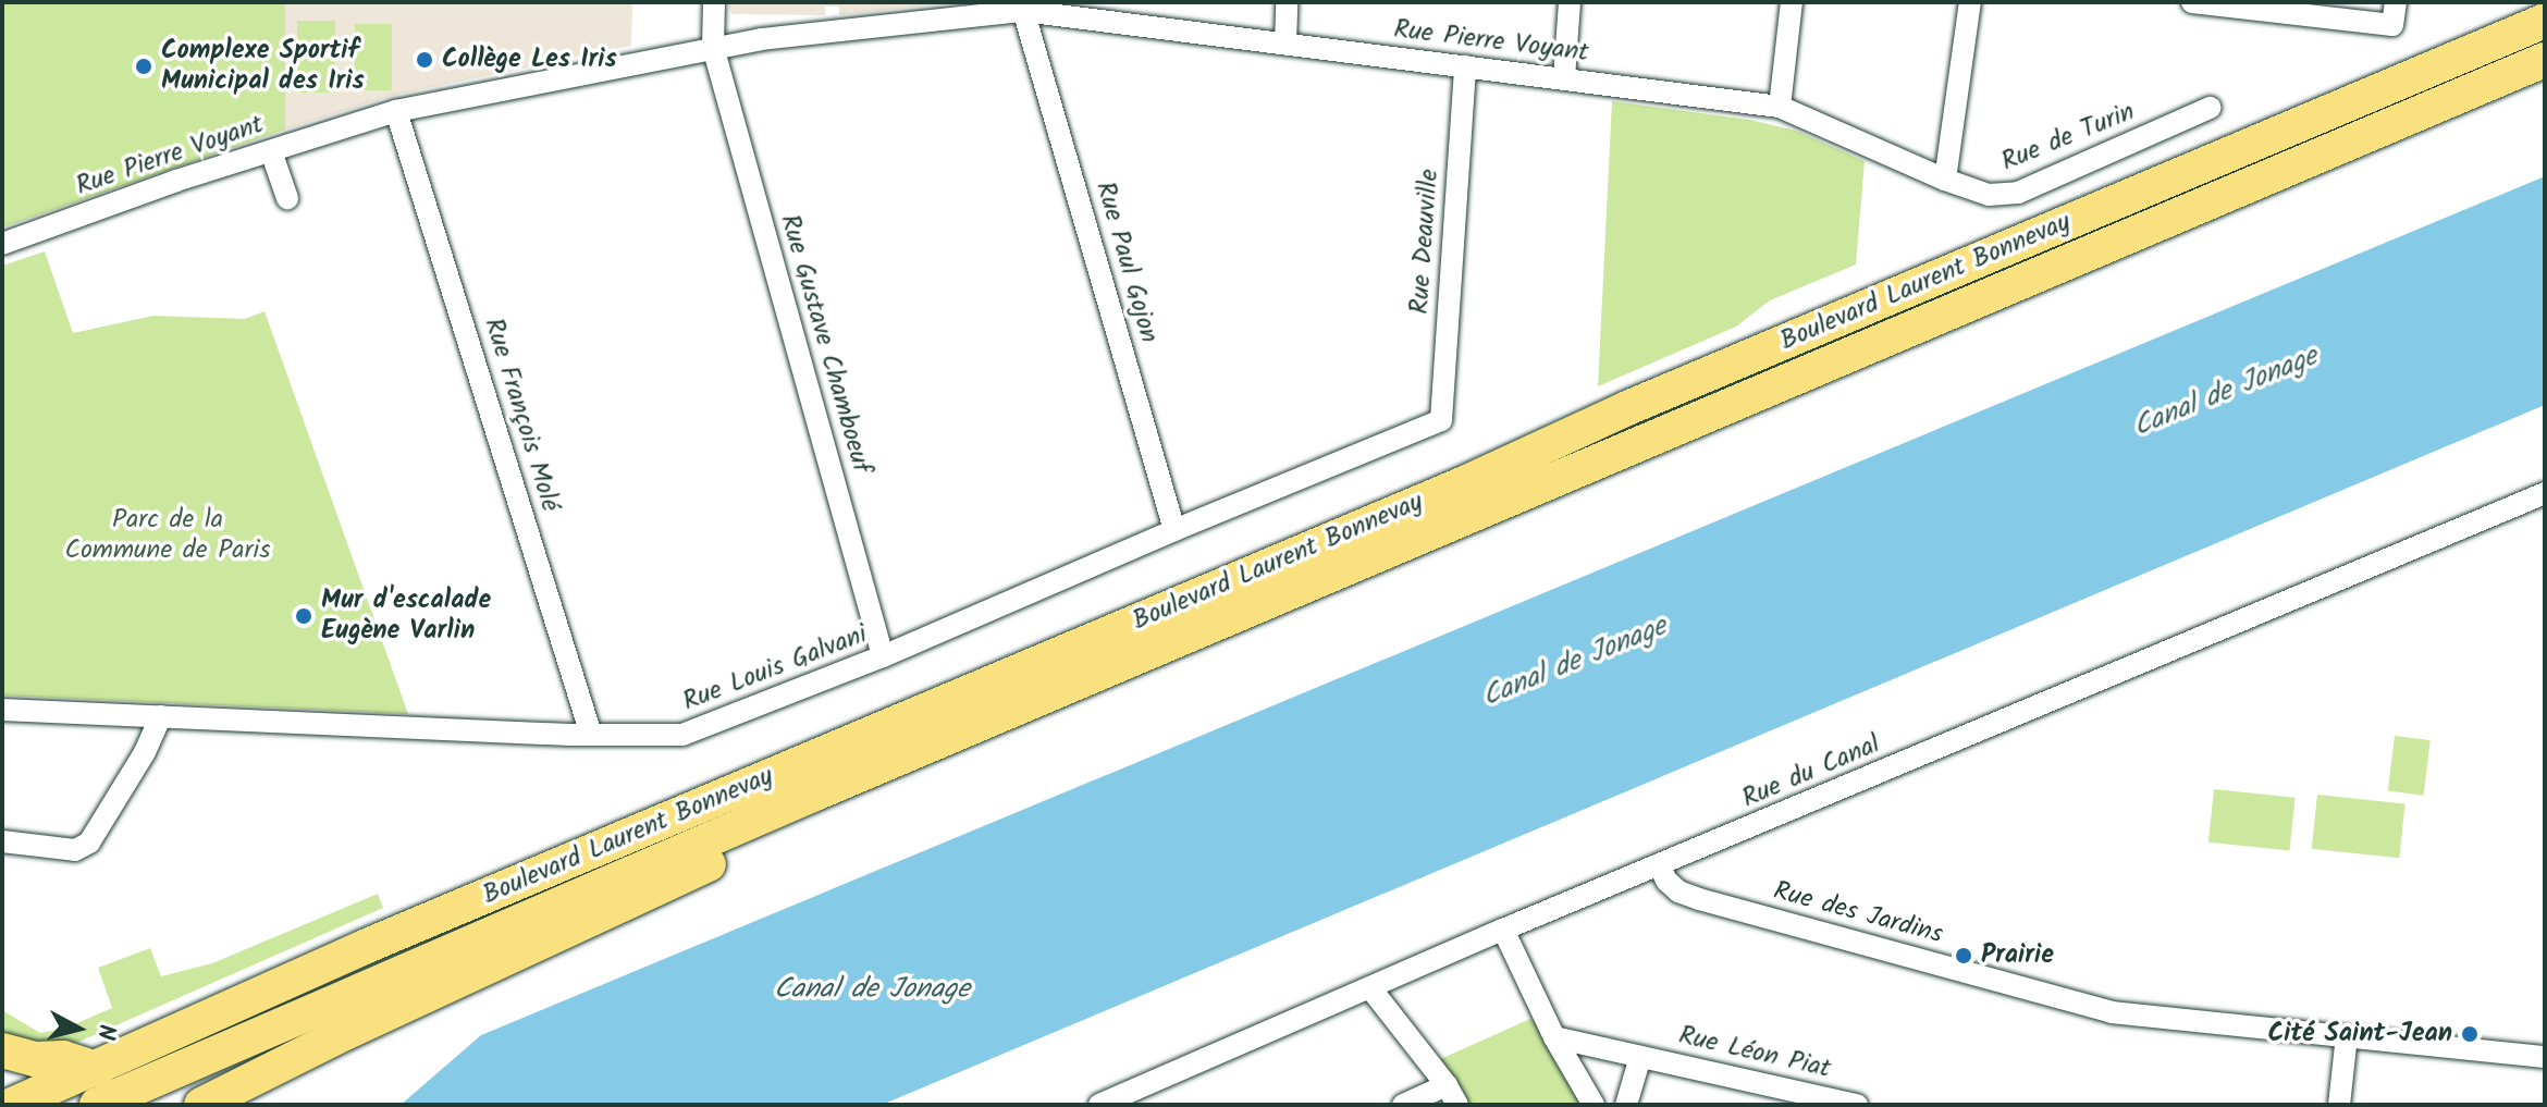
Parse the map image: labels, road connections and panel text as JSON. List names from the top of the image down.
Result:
{
  "streets": {
    "highway": ["Boulevard Laurent Bonnevay"],
    "street": [
      "Rue Pierre Voyant",
      "Rue de Turin",
      "Rue Deauville",
      "Rue Paul Gojon",
      "Rue Gustave Chamboeuf",
      "Rue François Molé",
      "Rue Louis Galvani",
      "Rue du Canal",
      "Rue des Jardins",
      "Rue Léon Piat"
    ]
  },
  "crossings": [
    ["Rue Pierre Voyant", "Rue de Turin"],
    ["Rue Pierre Voyant", "Rue Deauville"],
    ["Rue Pierre Voyant", "Rue Paul Gojon"],
    ["Rue Pierre Voyant", "Rue Gustave Chamboeuf"],
    ["Rue Pierre Voyant", "Rue François Molé"],
    ["Rue Deauville", "Rue Louis Galvani"],
    ["Rue Paul Gojon", "Rue Louis Galvani"],
    ["Rue Gustave Chamboeuf", "Rue Louis Galvani"],
    ["Rue François Molé", "Rue Louis Galvani"],
    ["Rue du Canal", "Rue des Jardins"]
  ],
  "water": ["Canal de Jonage"],
  "parks": ["Parc de la Commune de Paris"],
  "places": [
    "Collège Les Iris",
    "Complexe Sportif Municipal des Iris",
    "Mur d'escalade Eugène Varlin",
    "Prairie",
    "Cité Saint-Jean"
  ],
  "north": "right"
}
